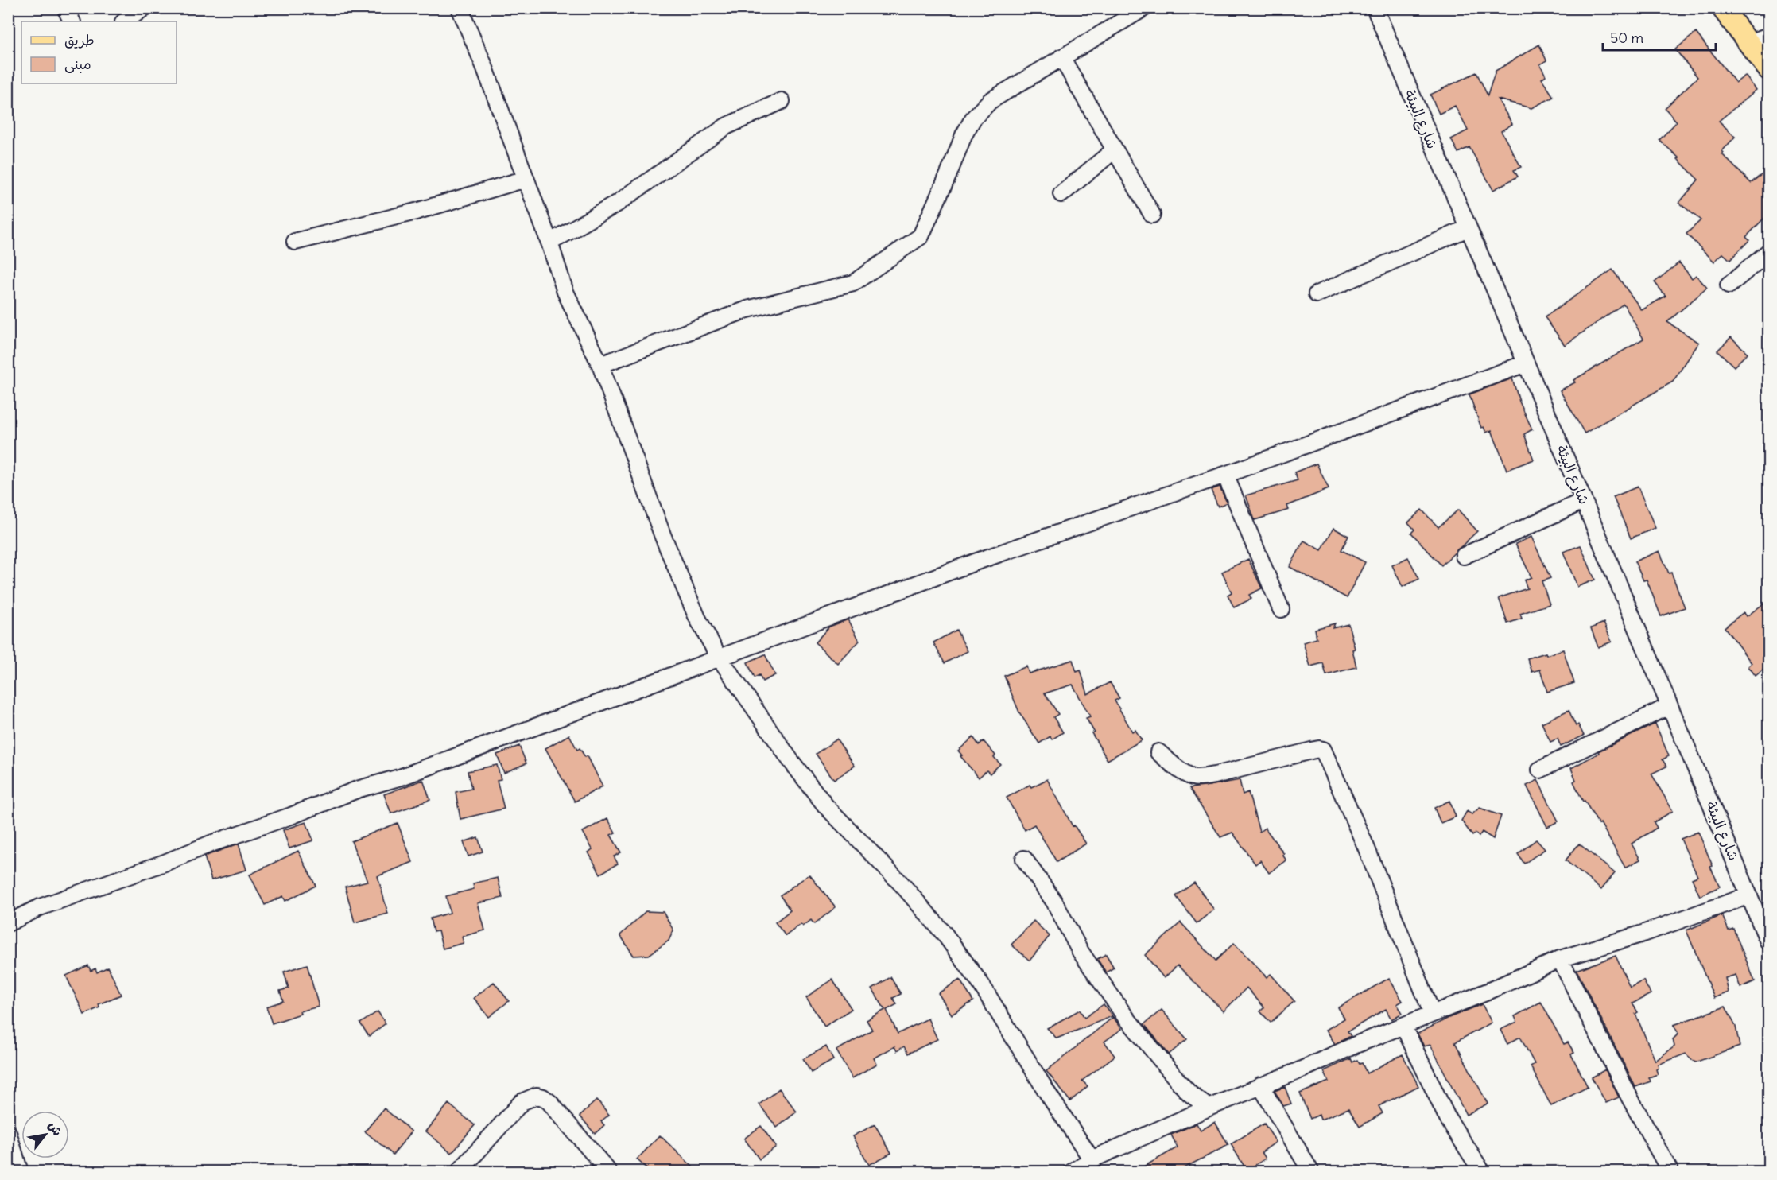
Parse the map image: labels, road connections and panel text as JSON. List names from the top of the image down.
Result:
{
  "streets": {
    "street": ["شارع البيئة"]
  },
  "legend": ["طريق", "مبنى"],
  "scale_bar": "50 m",
  "north": "top right"
}
